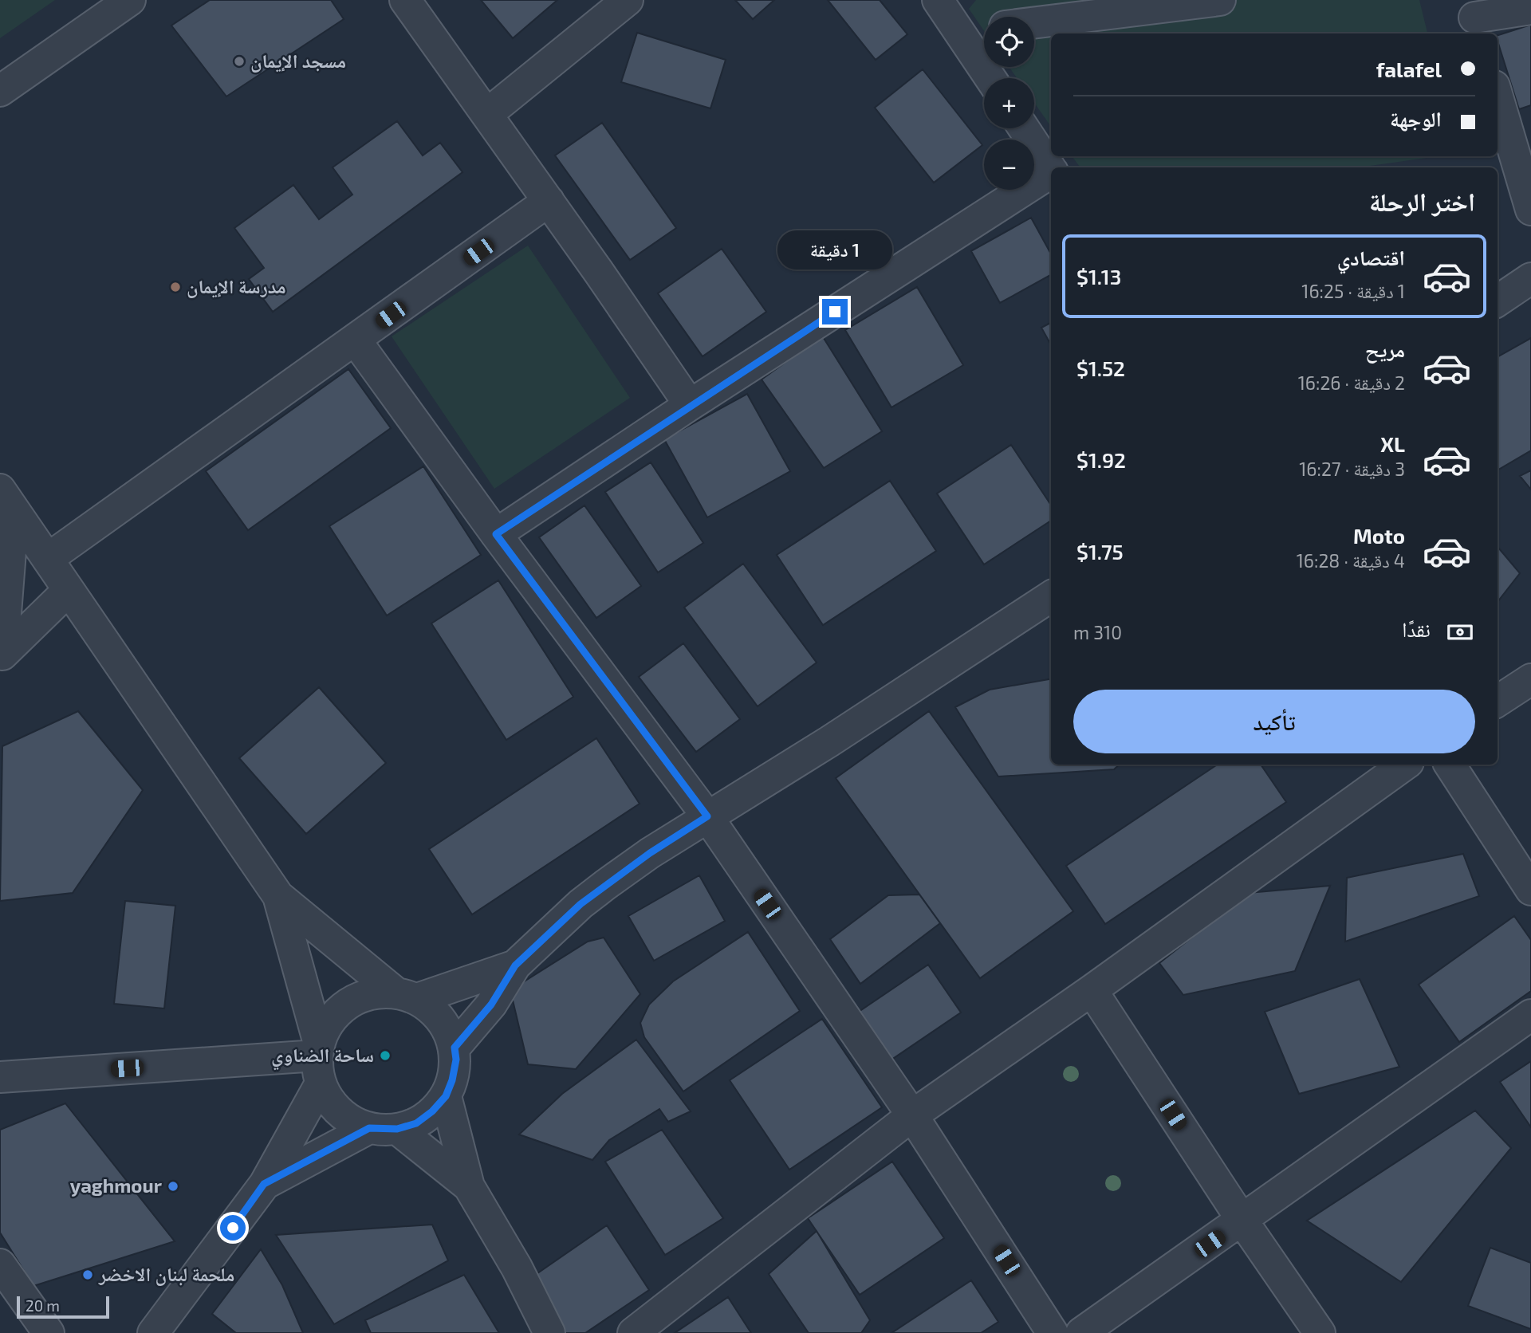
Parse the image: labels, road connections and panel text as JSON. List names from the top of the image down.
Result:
{
  "places": [
    "مسجد الإيمان",
    "مدرسة الإيمان",
    "ساحة الضناوي",
    "yaghmour",
    "ملحمة لبنان الاخضر"
  ],
  "scale_bar": "20 m",
  "page": {
    "map_buttons": ["+", "−"],
    "banner": ["falafel", "الوجهة"],
    "heading": "اختر الرحلة",
    "bubble": "1 دقيقة",
    "list": [
      {
        "name": "اقتصادي",
        "note": "1 دقيقة · 16:25",
        "value": "$1.13"
      },
      {
        "name": "مريح",
        "note": "2 دقيقة · 16:26",
        "value": "$1.52"
      },
      {
        "name": "XL",
        "note": "3 دقيقة · 16:27",
        "value": "$1.92"
      },
      {
        "name": "Moto",
        "note": "4 دقيقة · 16:28",
        "value": "$1.75"
      }
    ],
    "pay": ["نقدًا", "310 m"],
    "buttons": "تأكيد",
    "scale": "20 m"
  }
}
